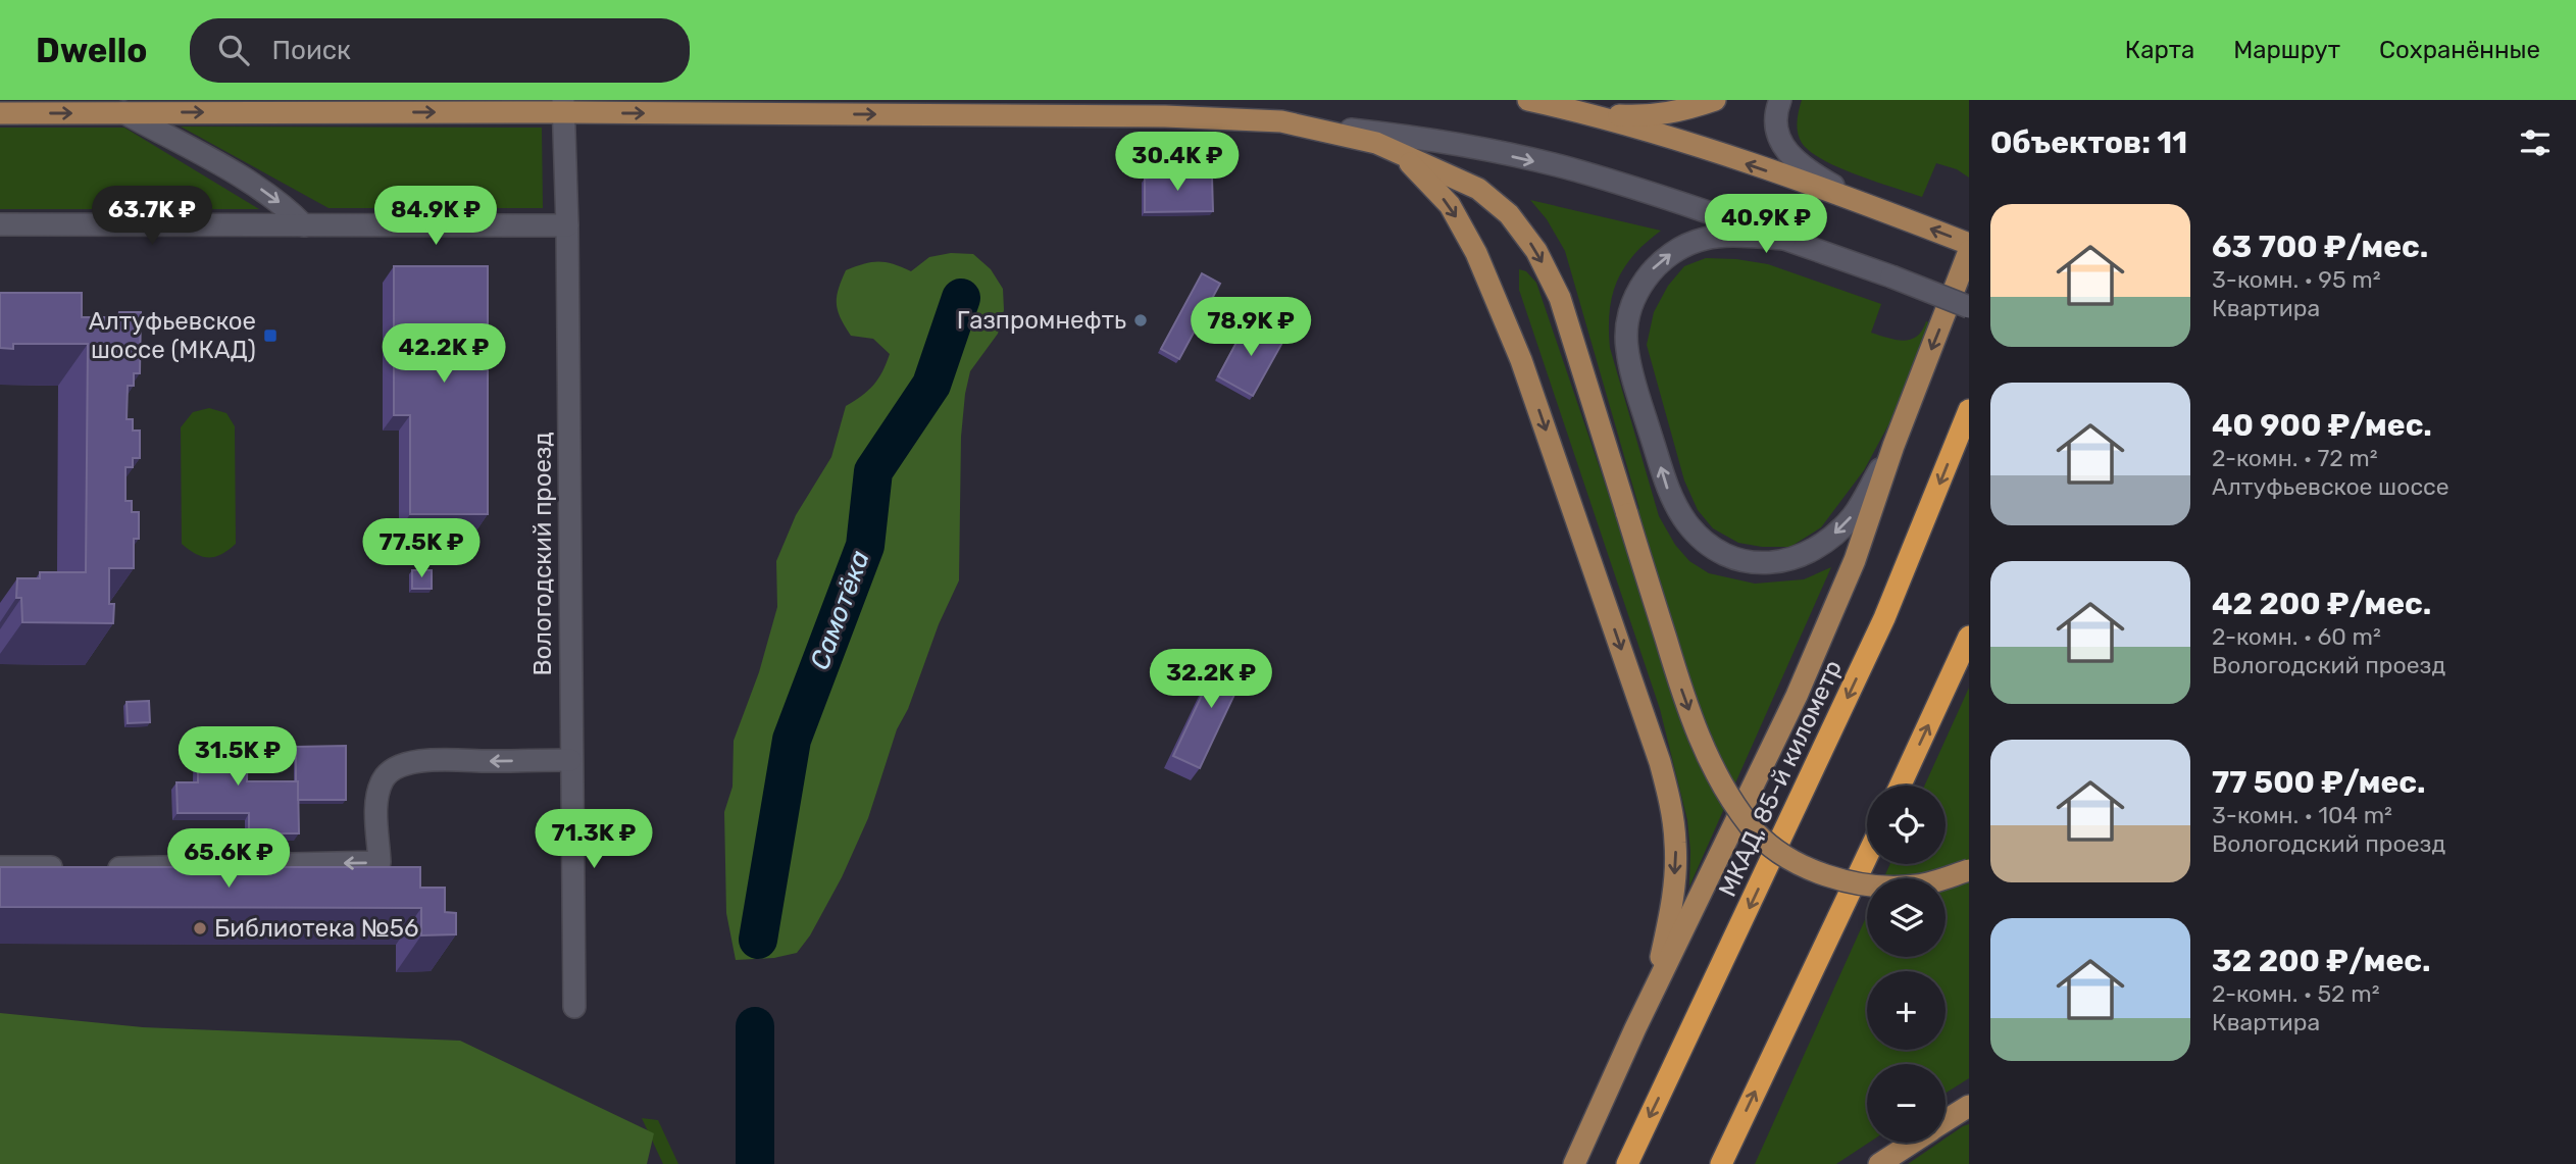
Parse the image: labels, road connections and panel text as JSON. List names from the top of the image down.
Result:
{
  "streets": {
    "highway": ["МКАД, 85-й километр"],
    "street": ["Вологодский проезд"]
  },
  "water": ["Самотёка"],
  "places": {
    "other": ["Газпромнефть", "Библиотека №56"],
    "transit": ["Алтуфьевское шоссе (МКАД)"]
  },
  "page": {
    "header": "Dwello",
    "search": "Поиск",
    "nav": ["Карта", "Маршрут", "Сохранённые"],
    "heading": "Объектов: 11",
    "price": [
      "30.4K ₽",
      "63.7K ₽",
      "84.9K ₽",
      "40.9K ₽",
      "78.9K ₽",
      "42.2K ₽",
      "77.5K ₽",
      "32.2K ₽",
      "31.5K ₽",
      "71.3K ₽",
      "65.6K ₽"
    ],
    "list": [
      {
        "name": "63 700 ₽/мес.",
        "note": "3-комн. · 95 m² · Квартира"
      },
      {
        "name": "40 900 ₽/мес.",
        "note": "2-комн. · 72 m² · Алтуфьевское шоссе"
      },
      {
        "name": "42 200 ₽/мес.",
        "note": "2-комн. · 60 m² · Вологодский проезд"
      },
      {
        "name": "77 500 ₽/мес.",
        "note": "3-комн. · 104 m² · Вологодский проезд"
      },
      {
        "name": "32 200 ₽/мес.",
        "note": "2-комн. · 52 m² · Квартира"
      }
    ],
    "map_buttons": ["+", "−"]
  }
}
